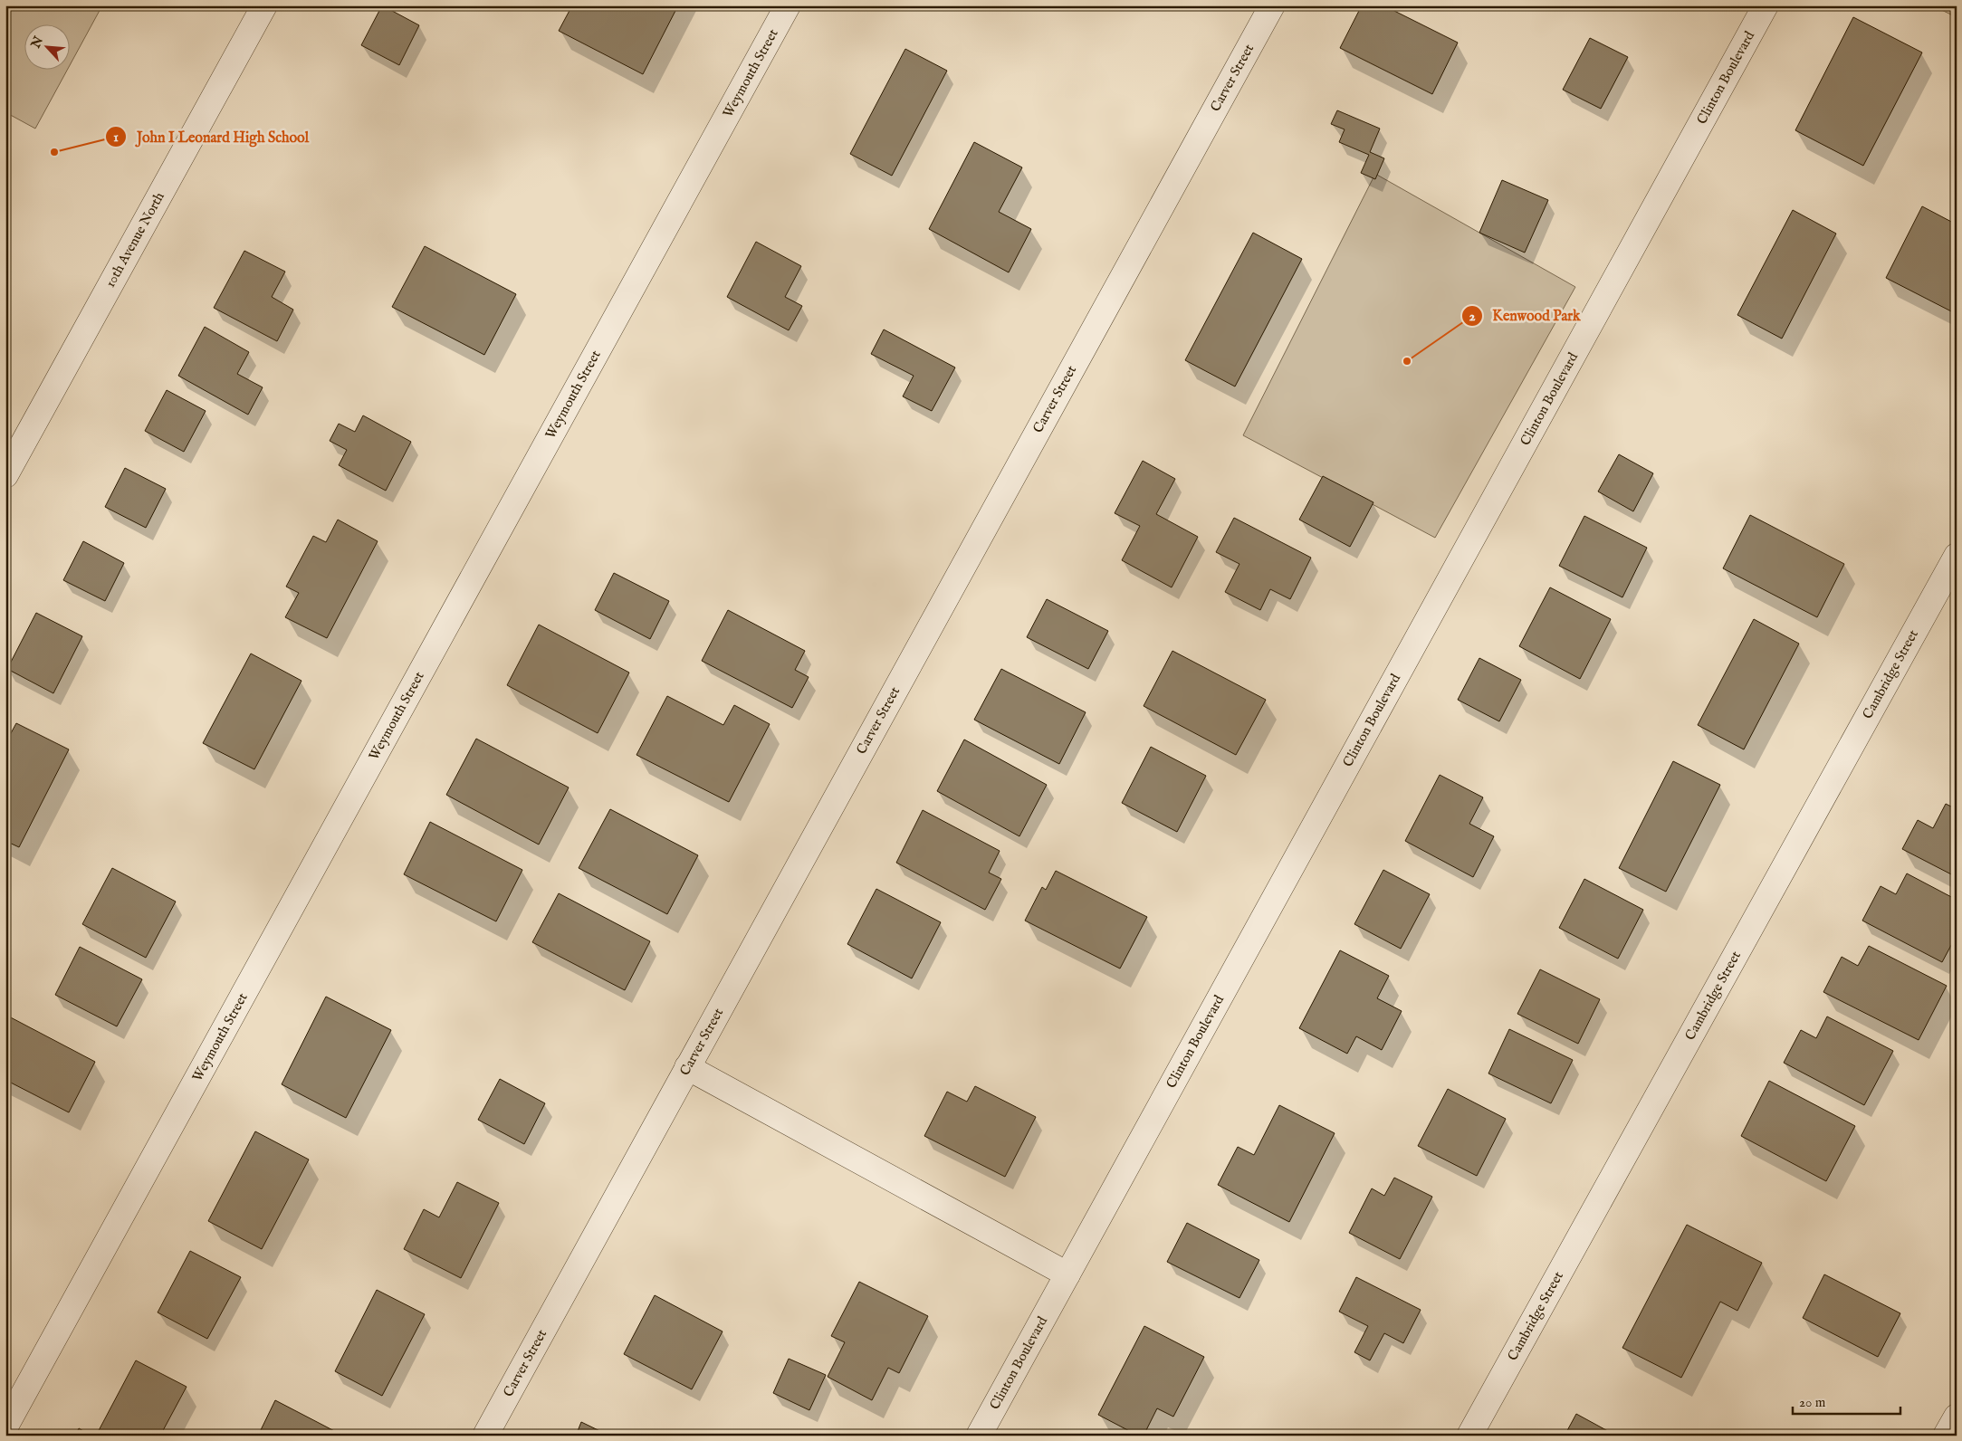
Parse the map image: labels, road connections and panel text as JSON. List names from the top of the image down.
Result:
{
  "streets": {
    "street": [
      "Weymouth Street",
      "Carver Street",
      "Clinton Boulevard",
      "10th Avenue North",
      "Cambridge Street"
    ]
  },
  "places": ["John I Leonard High School", "Kenwood Park"],
  "scale_bar": "20 m",
  "north": "top left"
}
